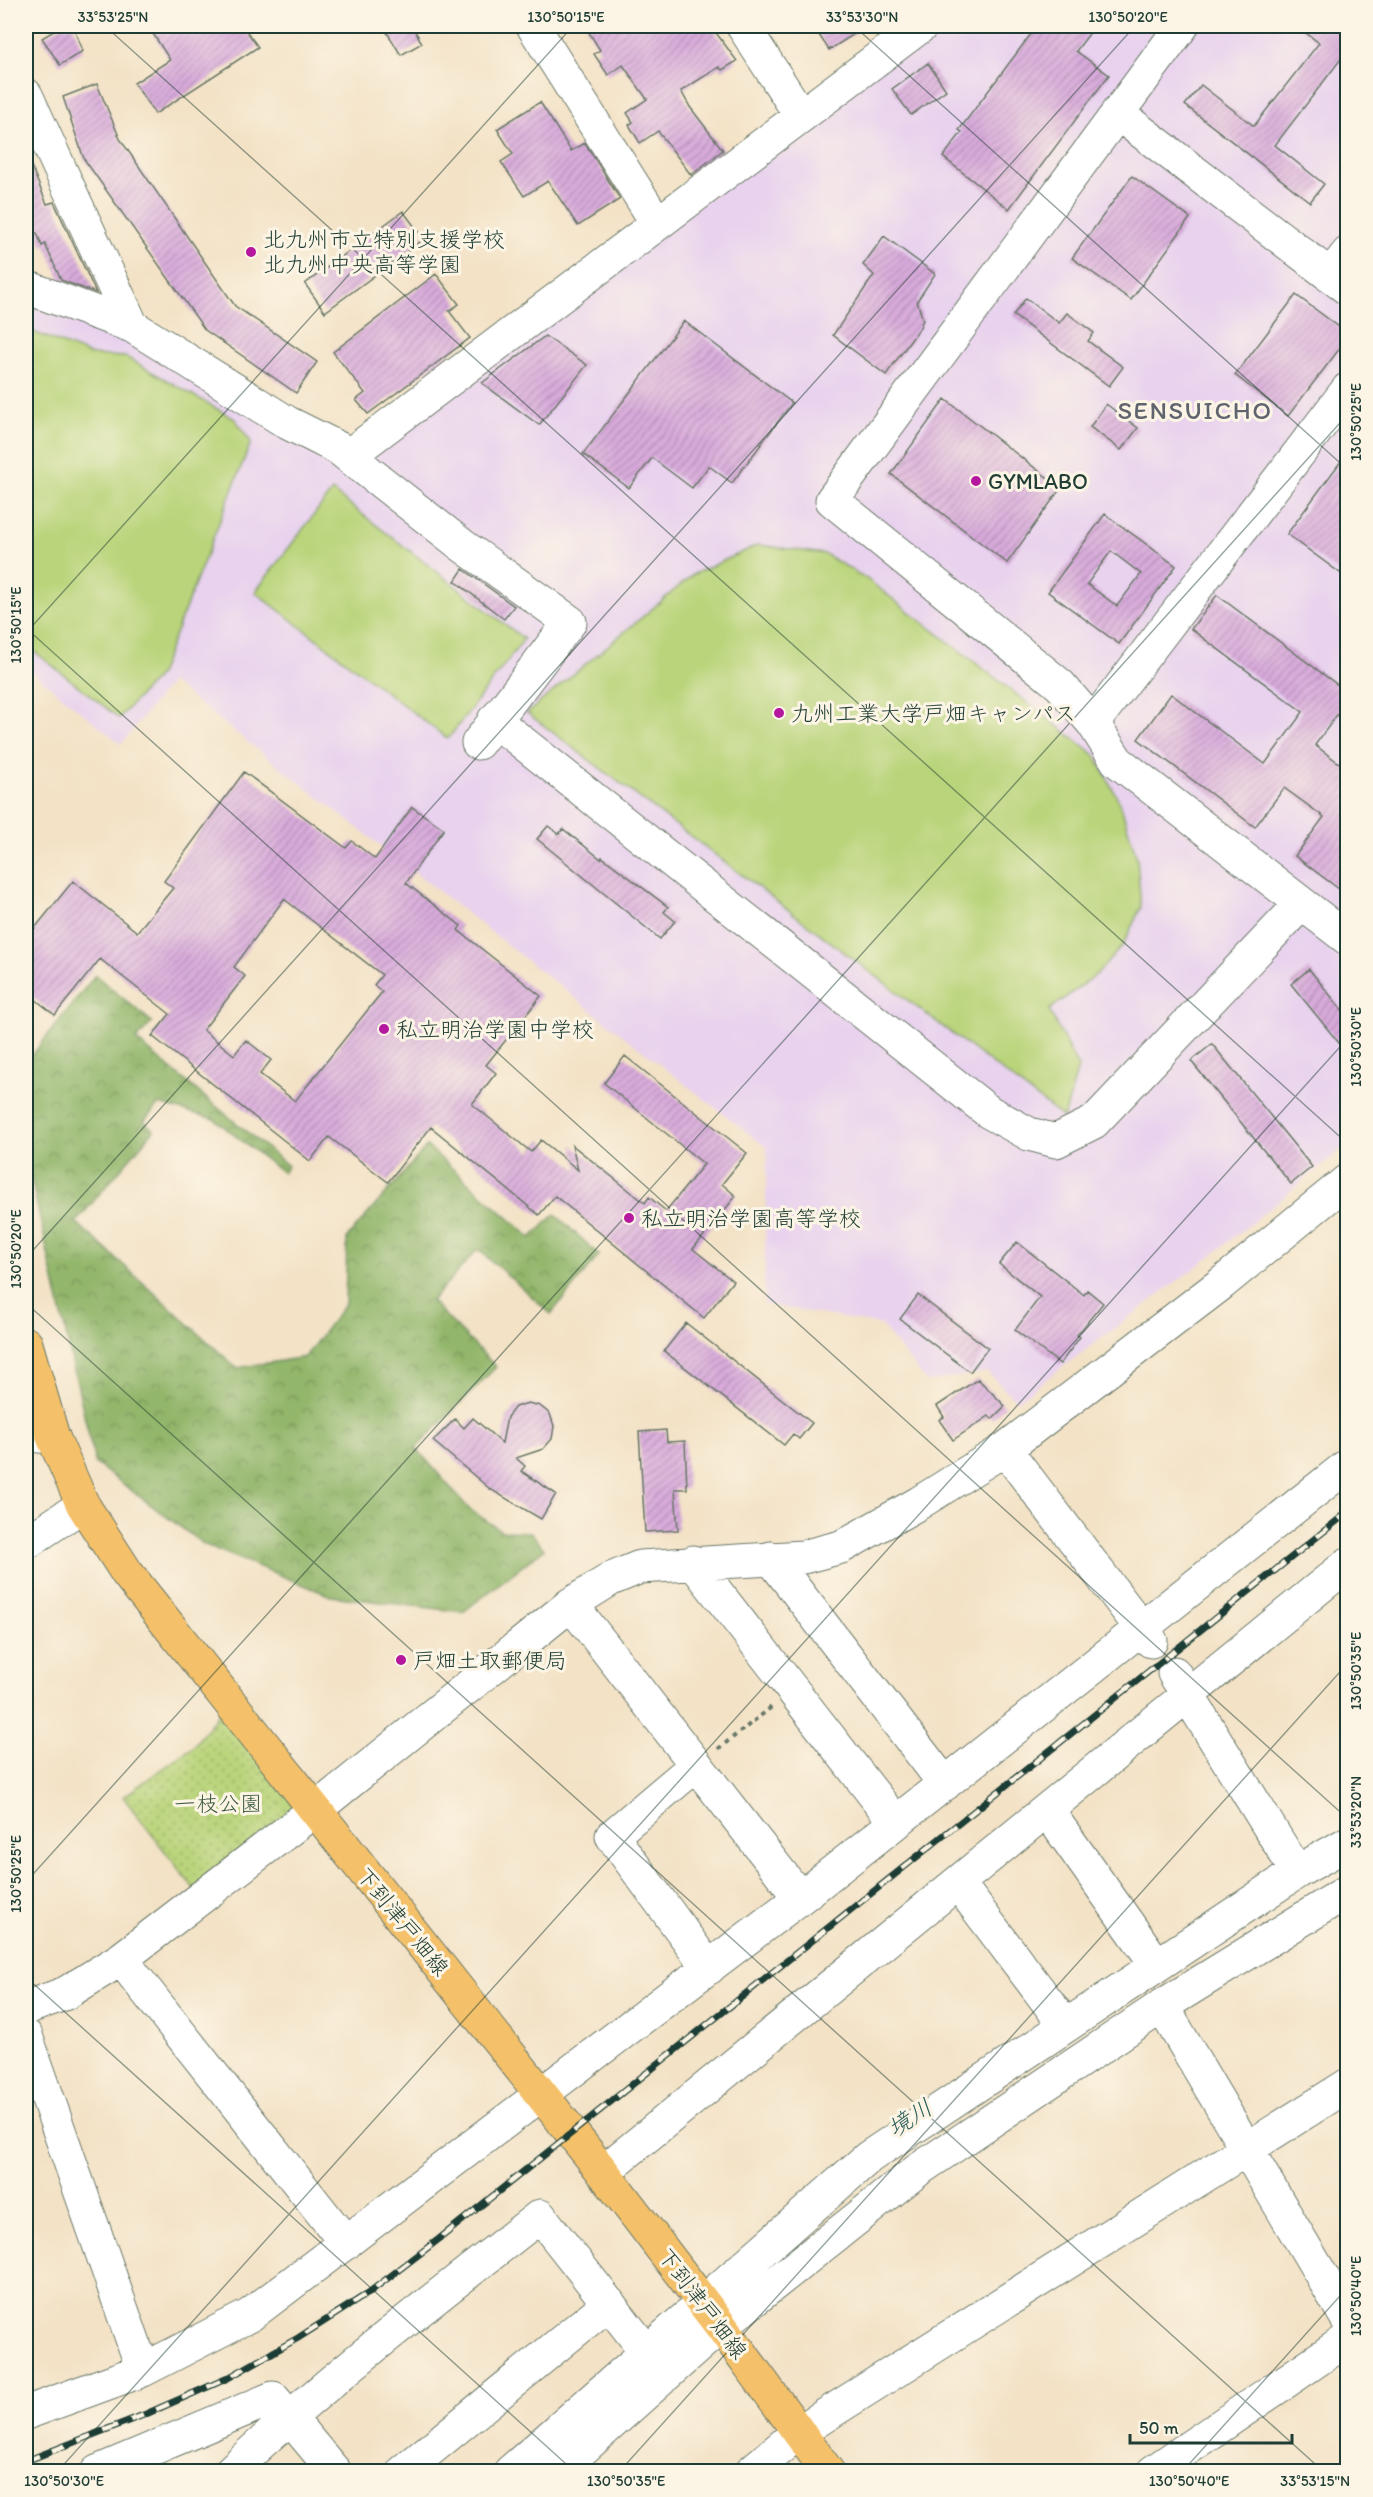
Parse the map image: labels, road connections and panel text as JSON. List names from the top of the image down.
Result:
{
  "streets": {
    "main road": ["下到津戸畑線"]
  },
  "districts": ["SENSUICHO"],
  "water": ["境川"],
  "parks": ["一枝公園"],
  "places": [
    "北九州市立特別支援学校 北九州中央高等学園",
    "GYMLABO",
    "九州工業大学戸畑キャンパス",
    "私立明治学園中学校",
    "私立明治学園高等学校",
    "戸畑土取郵便局"
  ],
  "scale_bar": "50 m",
  "coordinates": [
    "33°53'25\"N",
    "130°50'15\"E",
    "33°53'30\"N",
    "130°50'20\"E",
    "130°50'25\"E",
    "130°50'30\"E",
    "130°50'35\"E",
    "33°53'20\"N",
    "130°50'40\"E",
    "33°53'15\"N"
  ]
}
